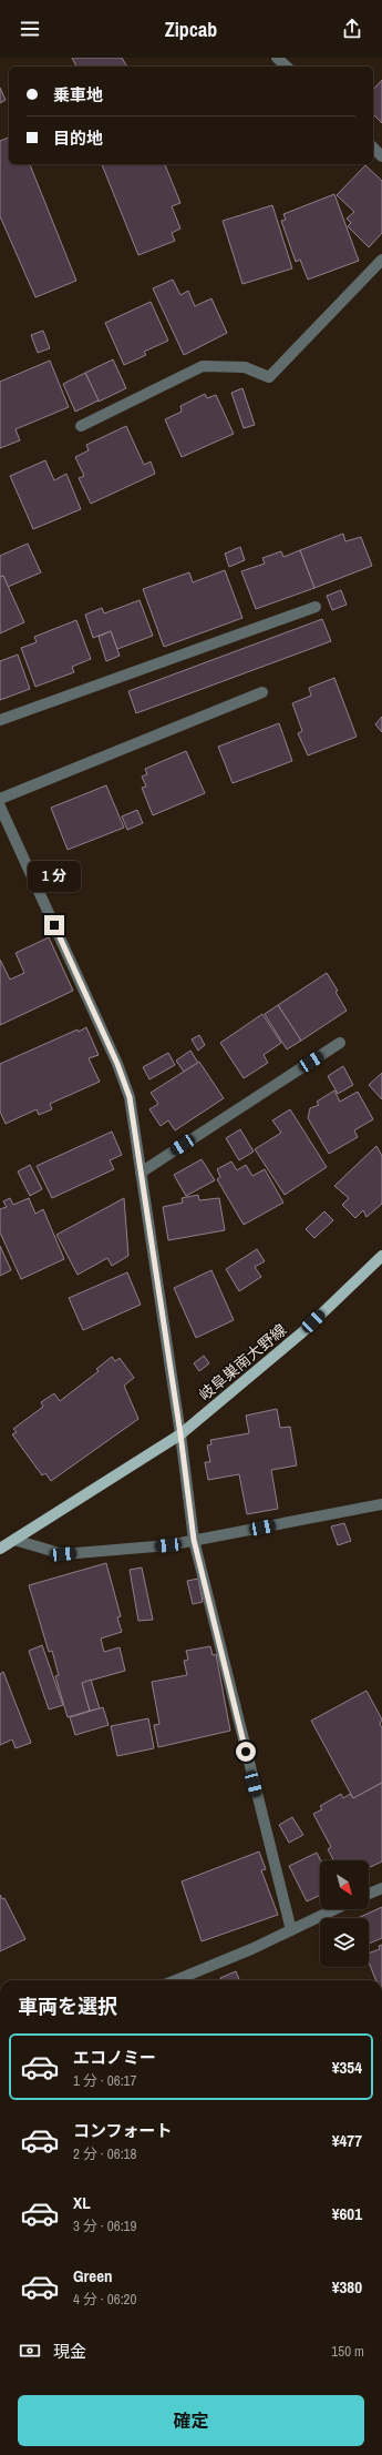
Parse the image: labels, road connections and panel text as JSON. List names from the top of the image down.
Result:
{
  "streets": {
    "main road": ["岐阜巣南大野線"]
  },
  "north": "bottom right",
  "page": {
    "header": "Zipcab",
    "banner": ["乗車地", "目的地"],
    "bubble": "1 分",
    "heading": "車両を選択",
    "list": [
      {
        "name": "エコノミー",
        "note": "1 分 · 06:17",
        "value": "¥354"
      },
      {
        "name": "コンフォート",
        "note": "2 分 · 06:18",
        "value": "¥477"
      },
      {
        "name": "XL",
        "note": "3 分 · 06:19",
        "value": "¥601"
      },
      {
        "name": "Green",
        "note": "4 分 · 06:20",
        "value": "¥380"
      }
    ],
    "pay": ["現金", "150 m"],
    "buttons": "確定"
  }
}
